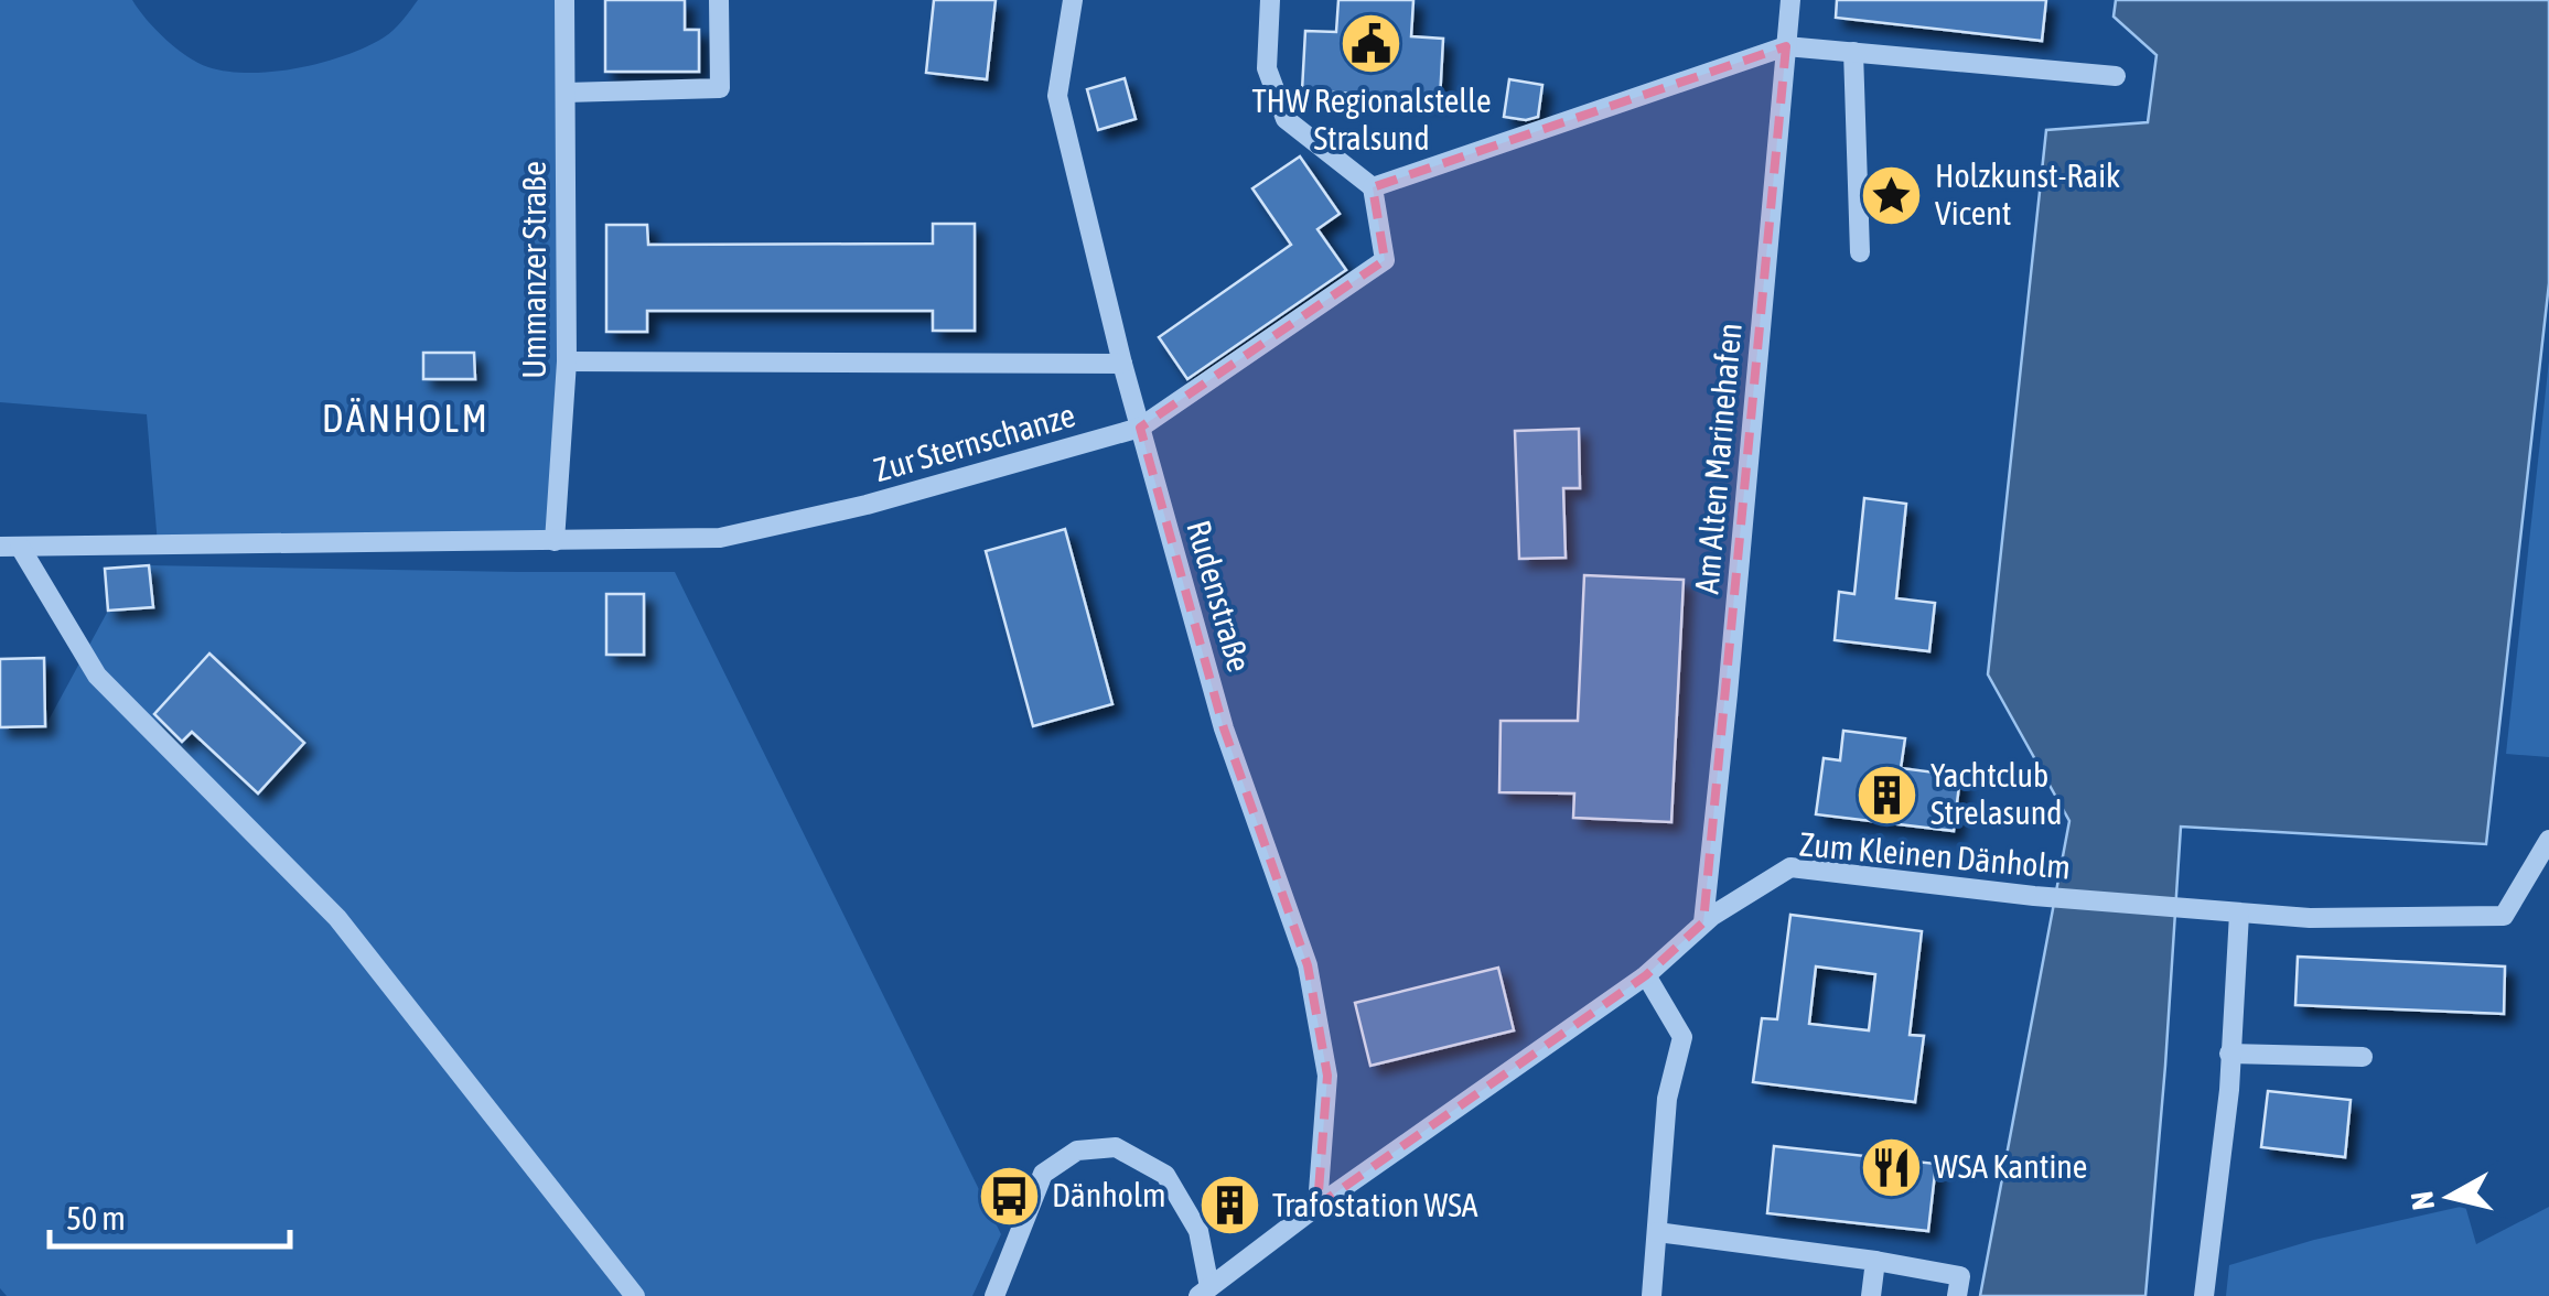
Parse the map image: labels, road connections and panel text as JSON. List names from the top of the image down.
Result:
{
  "streets": {
    "street": [
      "Ummanzer Straße",
      "Zur Sternschanze",
      "Am Alten Marinehafen",
      "Rudenstraße",
      "Zum Kleinen Dänholm"
    ]
  },
  "crossings": [
    ["Ummanzer Straße", "Zur Sternschanze"],
    ["Zur Sternschanze", "Rudenstraße"],
    ["Am Alten Marinehafen", "Zum Kleinen Dänholm"],
    ["Rudenstraße", "Zum Kleinen Dänholm"]
  ],
  "districts": ["DÄNHOLM"],
  "places": {
    "public building": ["THW Regionalstelle Stralsund"],
    "place": ["Holzkunst-Raik Vicent"],
    "building": ["Yachtclub Strelasund", "Trafostation WSA"],
    "restaurant": ["WSA Kantine"],
    "bus stop": ["Dänholm"]
  },
  "scale_bar": "50 m",
  "north": "left"
}
